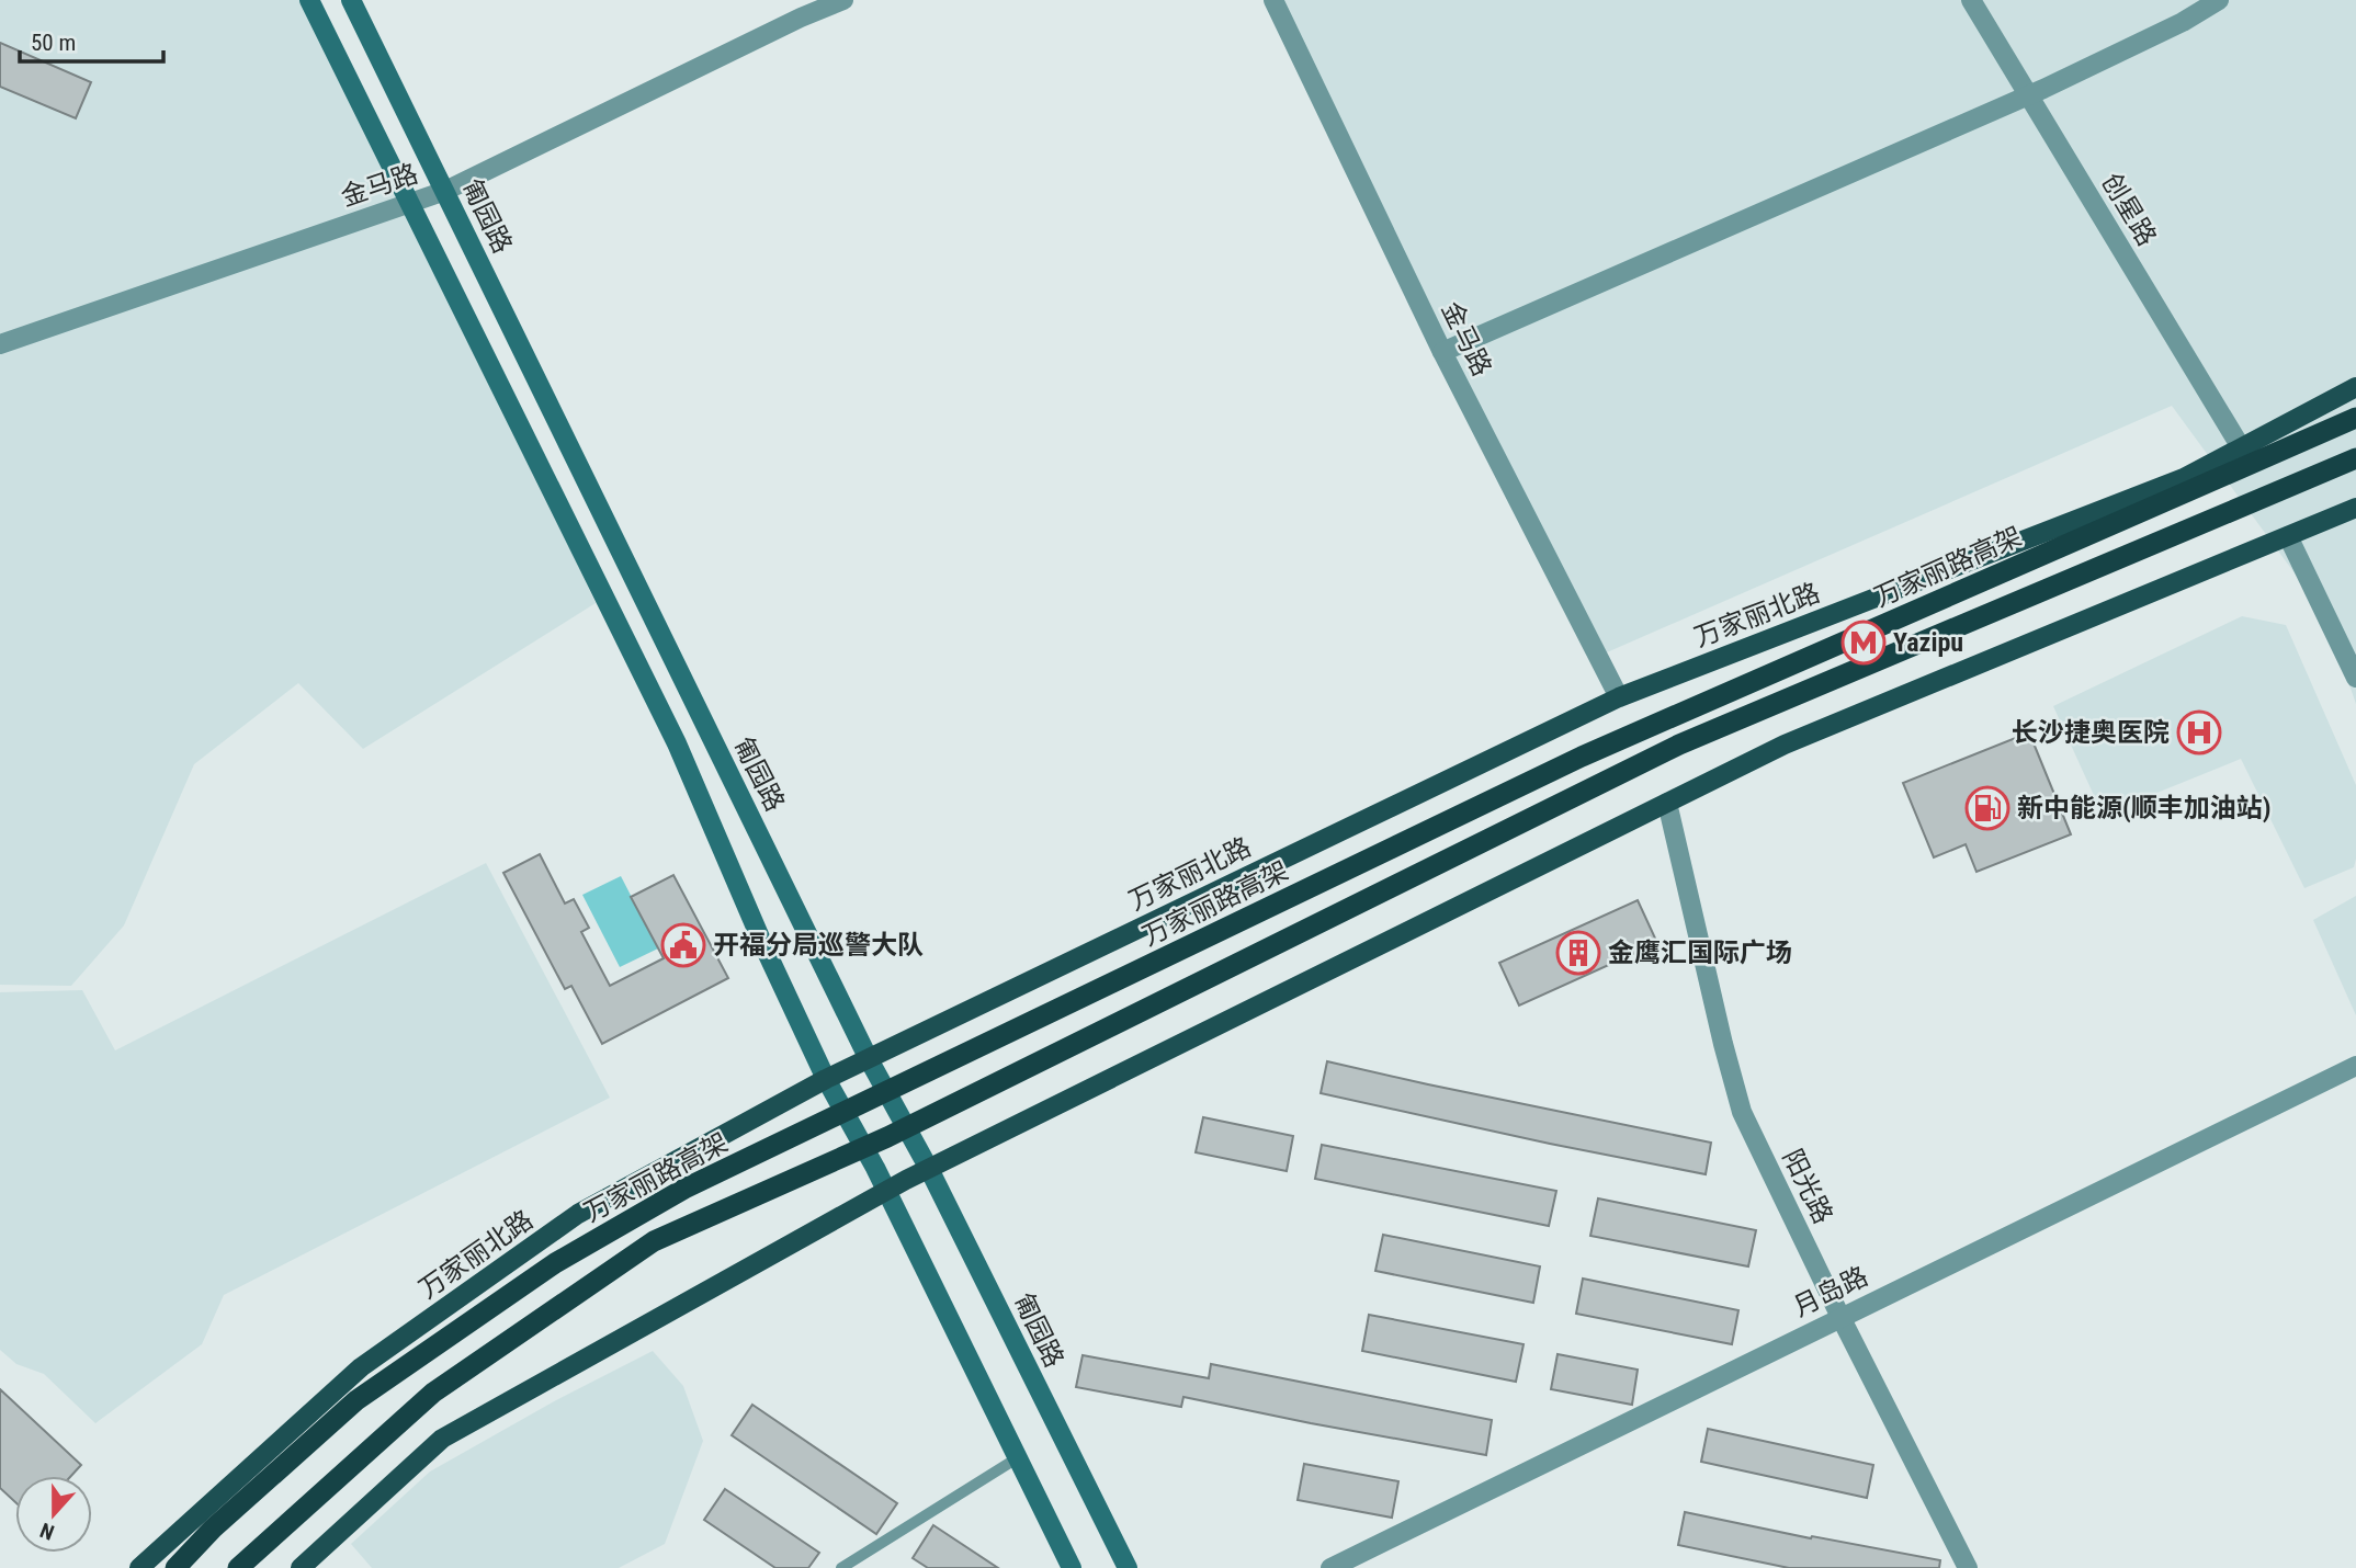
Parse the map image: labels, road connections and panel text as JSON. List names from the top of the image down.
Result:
{
  "streets": {
    "highway": ["万家丽路高架"],
    "main road": ["匍园路", "万家丽北路"],
    "street": [
      "金马路",
      "创星路",
      "阳光路",
      "月岛路"
    ]
  },
  "crossings": [
    ["金马路", "匍园路"],
    ["金马路", "万家丽北路"],
    ["创星路", "万家丽北路"],
    ["匍园路", "万家丽北路"],
    ["阳光路", "月岛路"]
  ],
  "places": {
    "metro station": ["Yazipu"],
    "hospital": ["长沙捷奥医院"],
    "fuel station": ["新中能源(顺丰加油站)"],
    "public building": ["开福分局巡警大队"],
    "building": ["金鹰汇国际广场"]
  },
  "scale_bar": "50 m",
  "north": "bottom"
}
